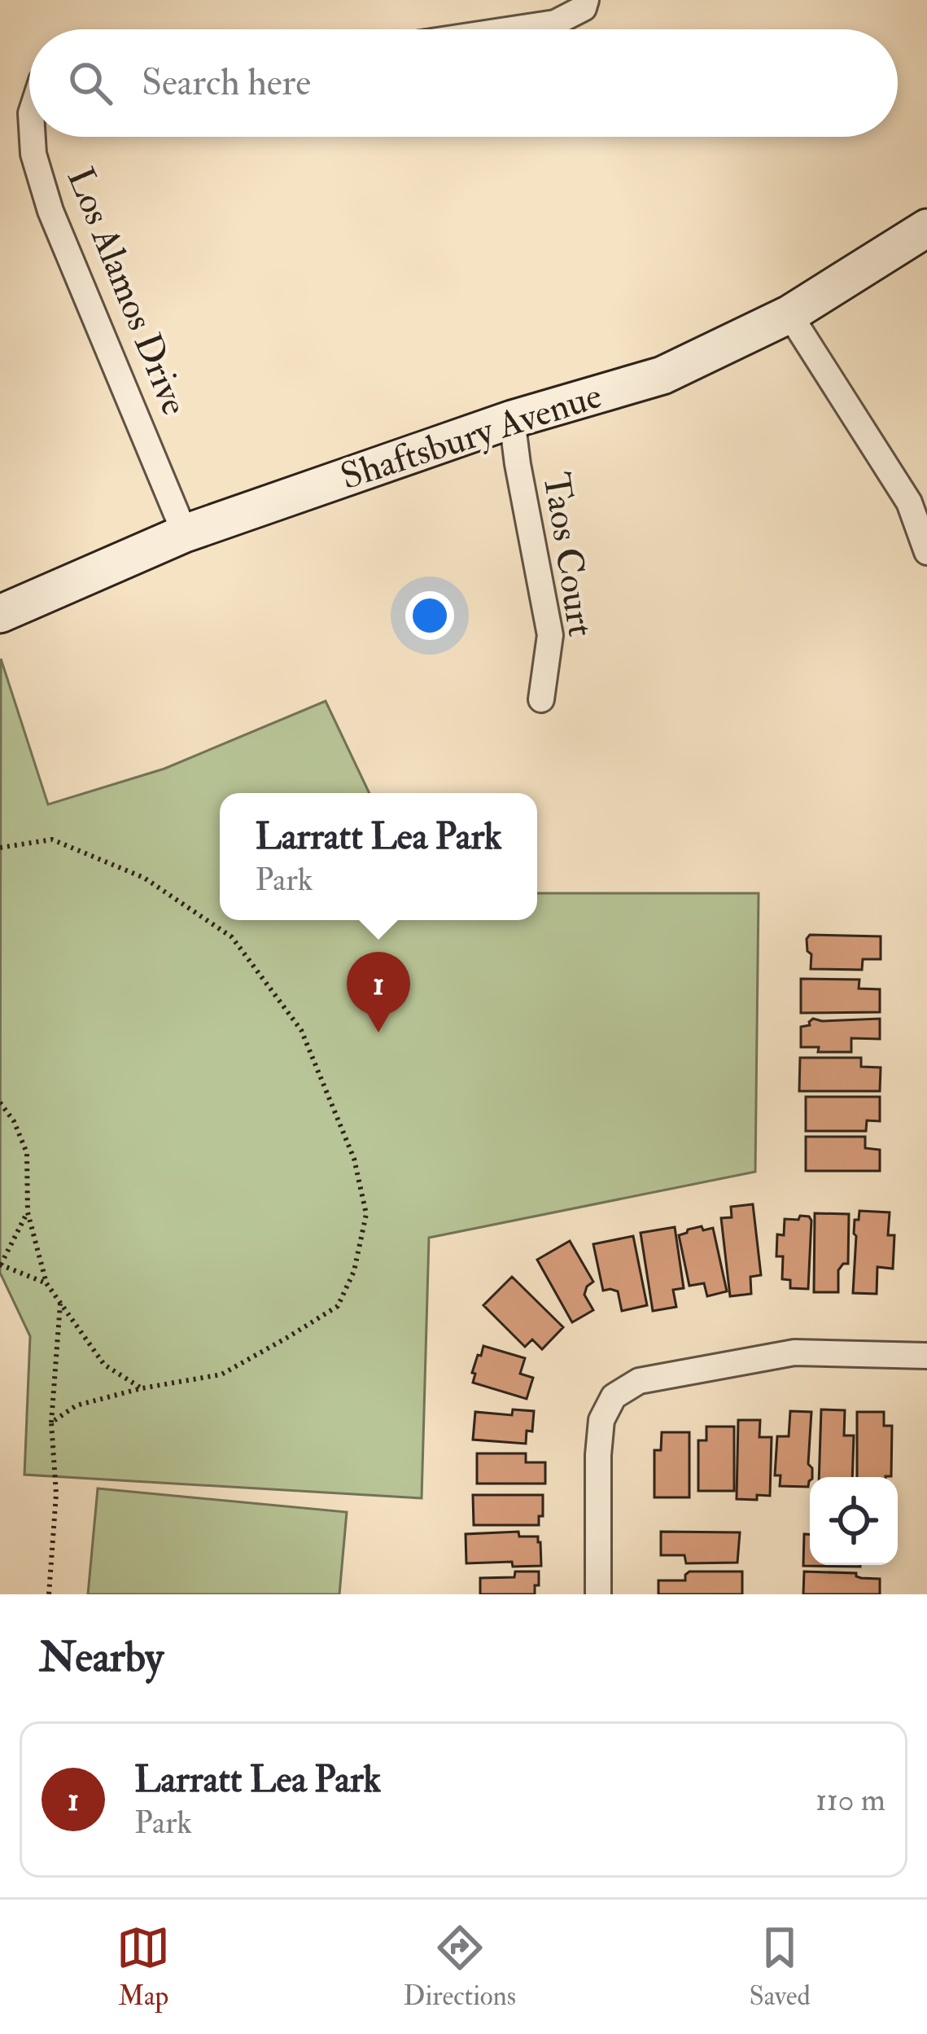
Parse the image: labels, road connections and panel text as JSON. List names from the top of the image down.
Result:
{
  "streets": {
    "street": ["Los Alamos Drive", "Shaftsbury Avenue", "Taos Court"]
  },
  "crossings": [
    ["Los Alamos Drive", "Shaftsbury Avenue"],
    ["Shaftsbury Avenue", "Taos Court"]
  ],
  "page": {
    "search": "Search here",
    "popup": ["Larratt Lea Park", "Park"],
    "pins": "1",
    "heading": "Nearby",
    "list": [
      {
        "mark": "1",
        "name": "Larratt Lea Park",
        "note": "Park",
        "value": "110 m"
      }
    ],
    "nav": ["Map", "Directions", "Saved"]
  }
}
